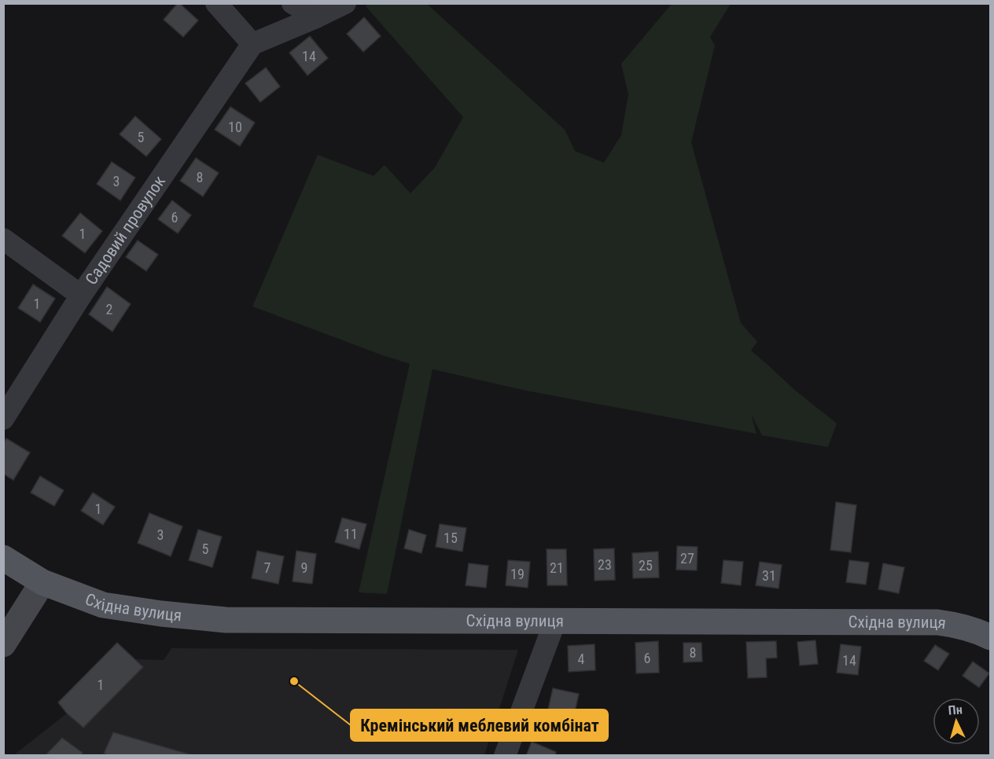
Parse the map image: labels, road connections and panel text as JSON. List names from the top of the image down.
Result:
{
  "streets": {
    "main road": ["Східна вулиця"],
    "street": ["Садовий провулок"]
  },
  "places": ["Кремінський меблевий комбінат"],
  "house_numbers": [
    "14",
    "10",
    "5",
    "8",
    "3",
    "6",
    "1",
    "1",
    "2",
    "1",
    "11",
    "3",
    "15",
    "5",
    "27",
    "23",
    "25",
    "7",
    "9",
    "21",
    "19",
    "31",
    "8",
    "6",
    "4",
    "14",
    "1"
  ],
  "north": "top"
}
